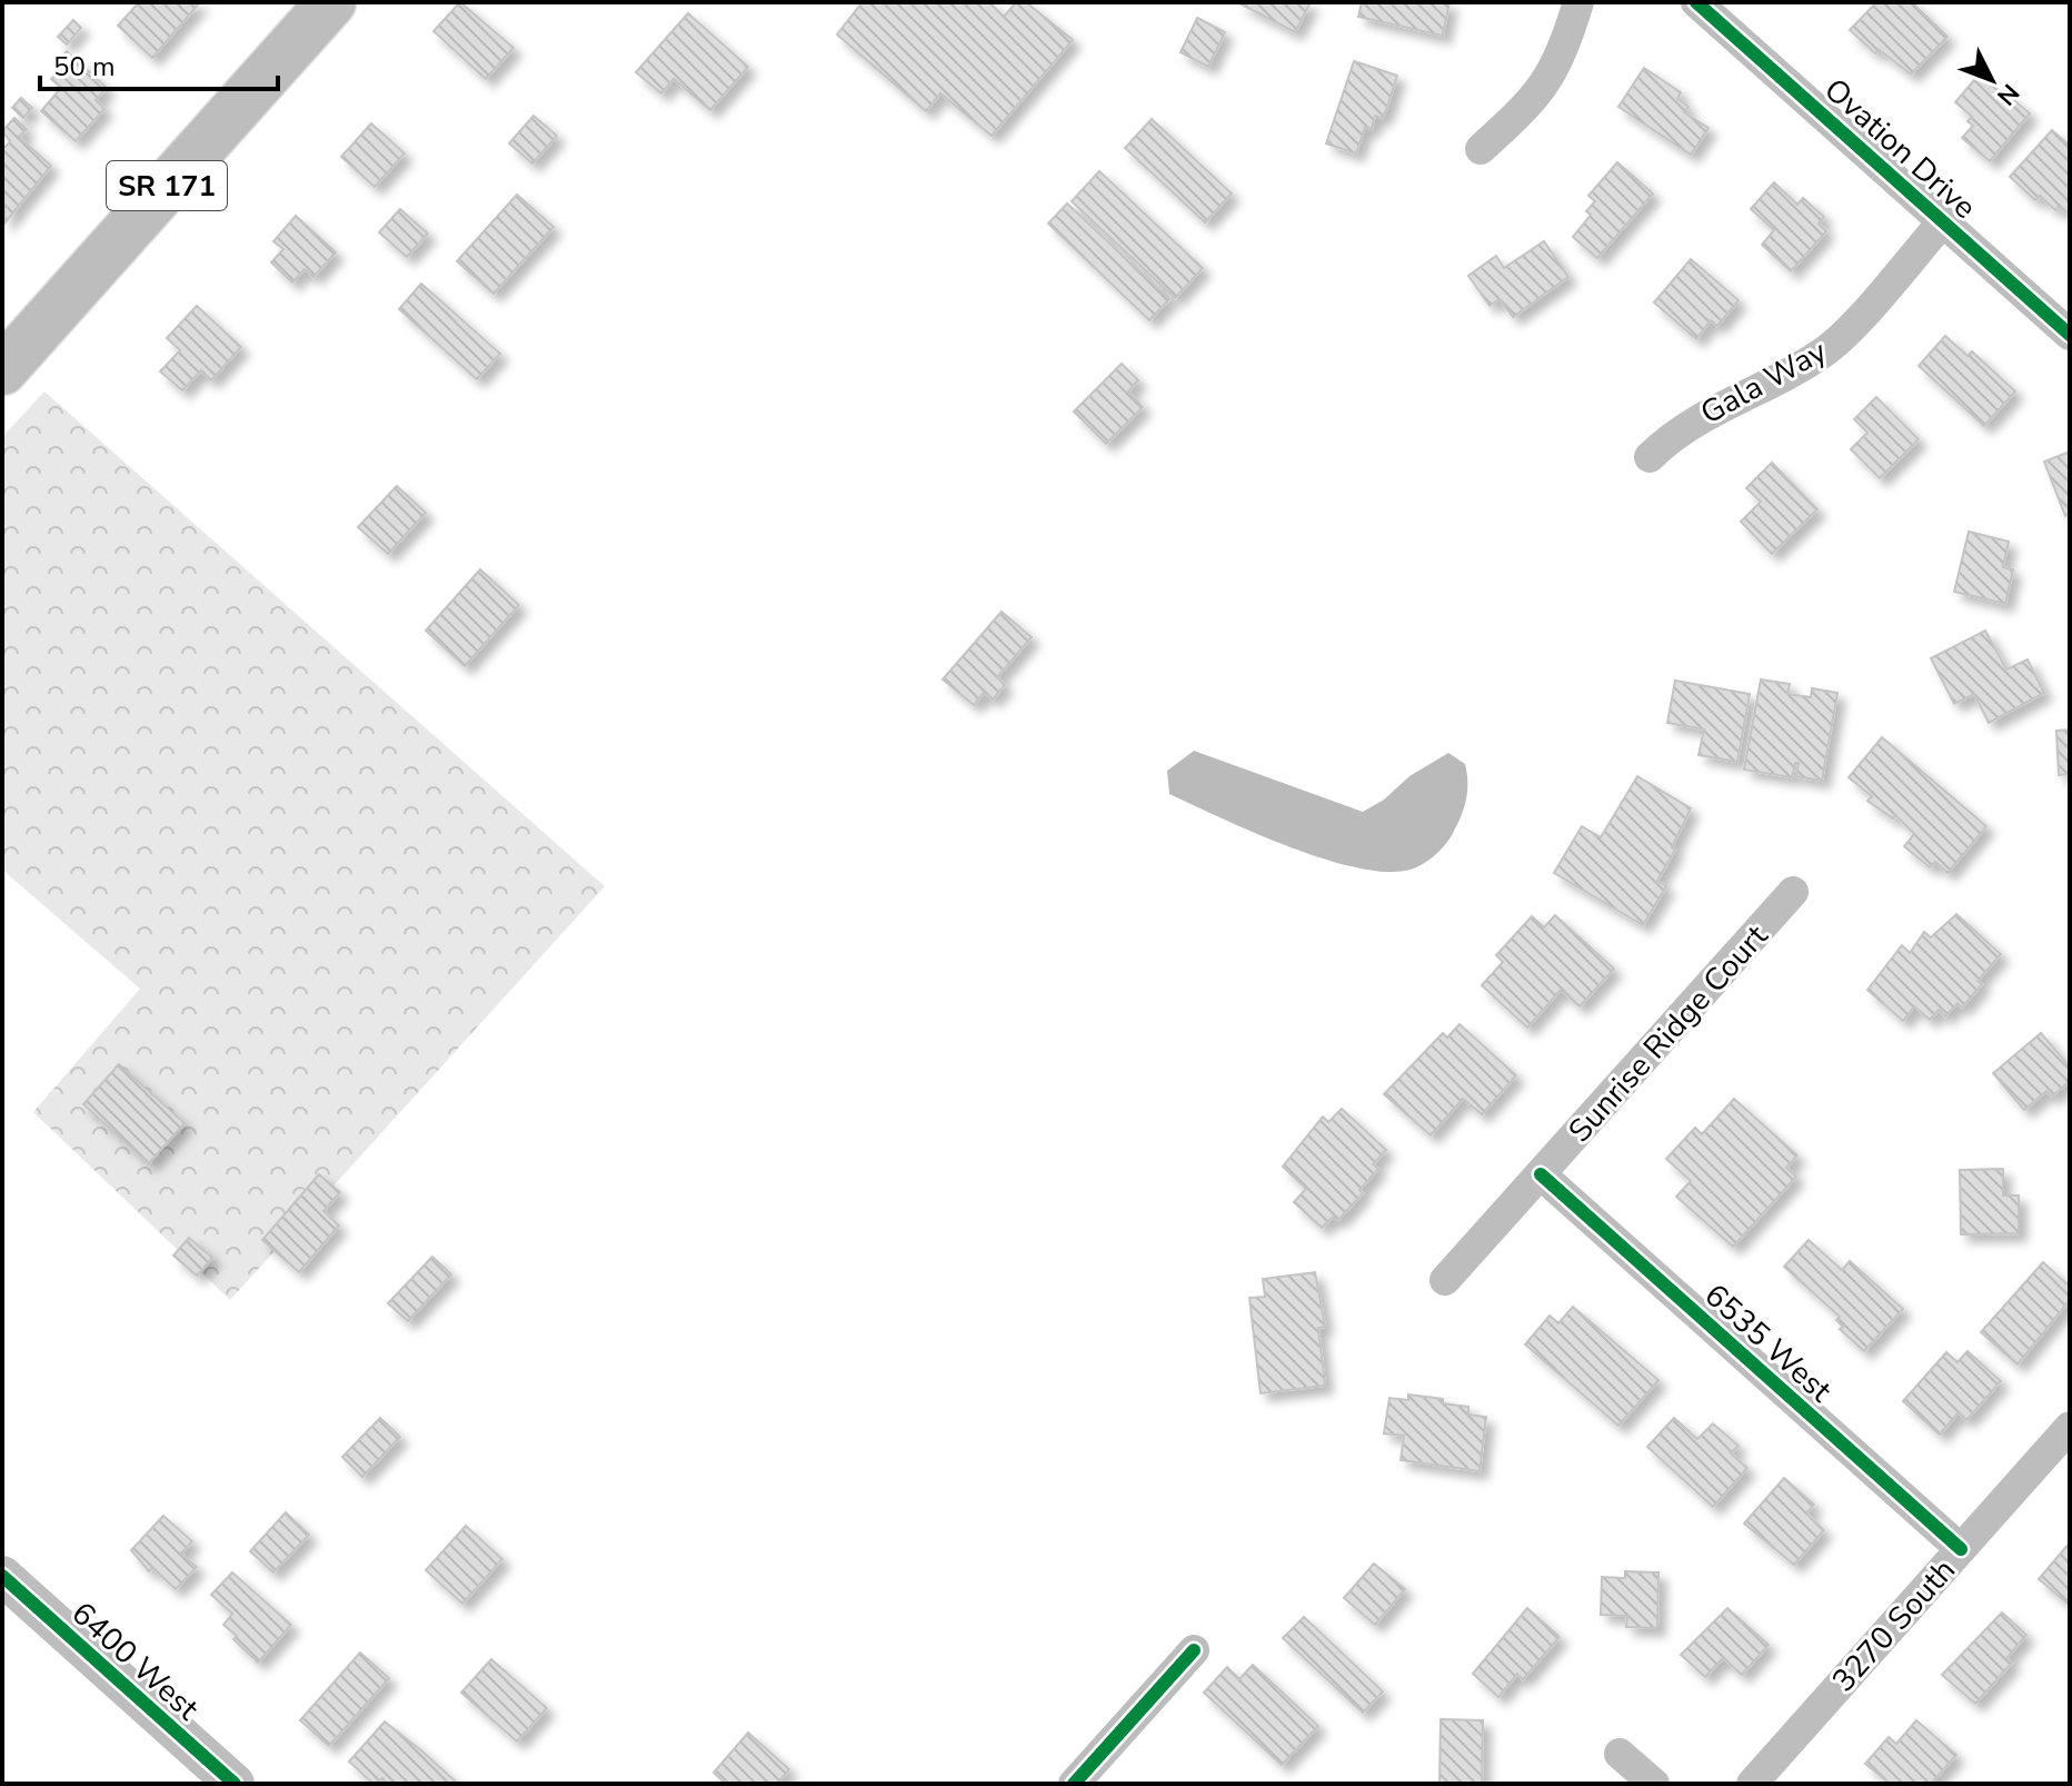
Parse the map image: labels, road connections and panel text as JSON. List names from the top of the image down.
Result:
{
  "streets": {
    "main road": ["SR 171"],
    "street": [
      "Ovation Drive",
      "Gala Way",
      "Sunrise Ridge Court",
      "6535 West",
      "3270 South",
      "6400 West"
    ]
  },
  "crossings": [
    ["Ovation Drive", "Gala Way"],
    ["Sunrise Ridge Court", "6535 West"],
    ["6535 West", "3270 South"]
  ],
  "scale_bar": "50 m",
  "north": "bottom right"
}
